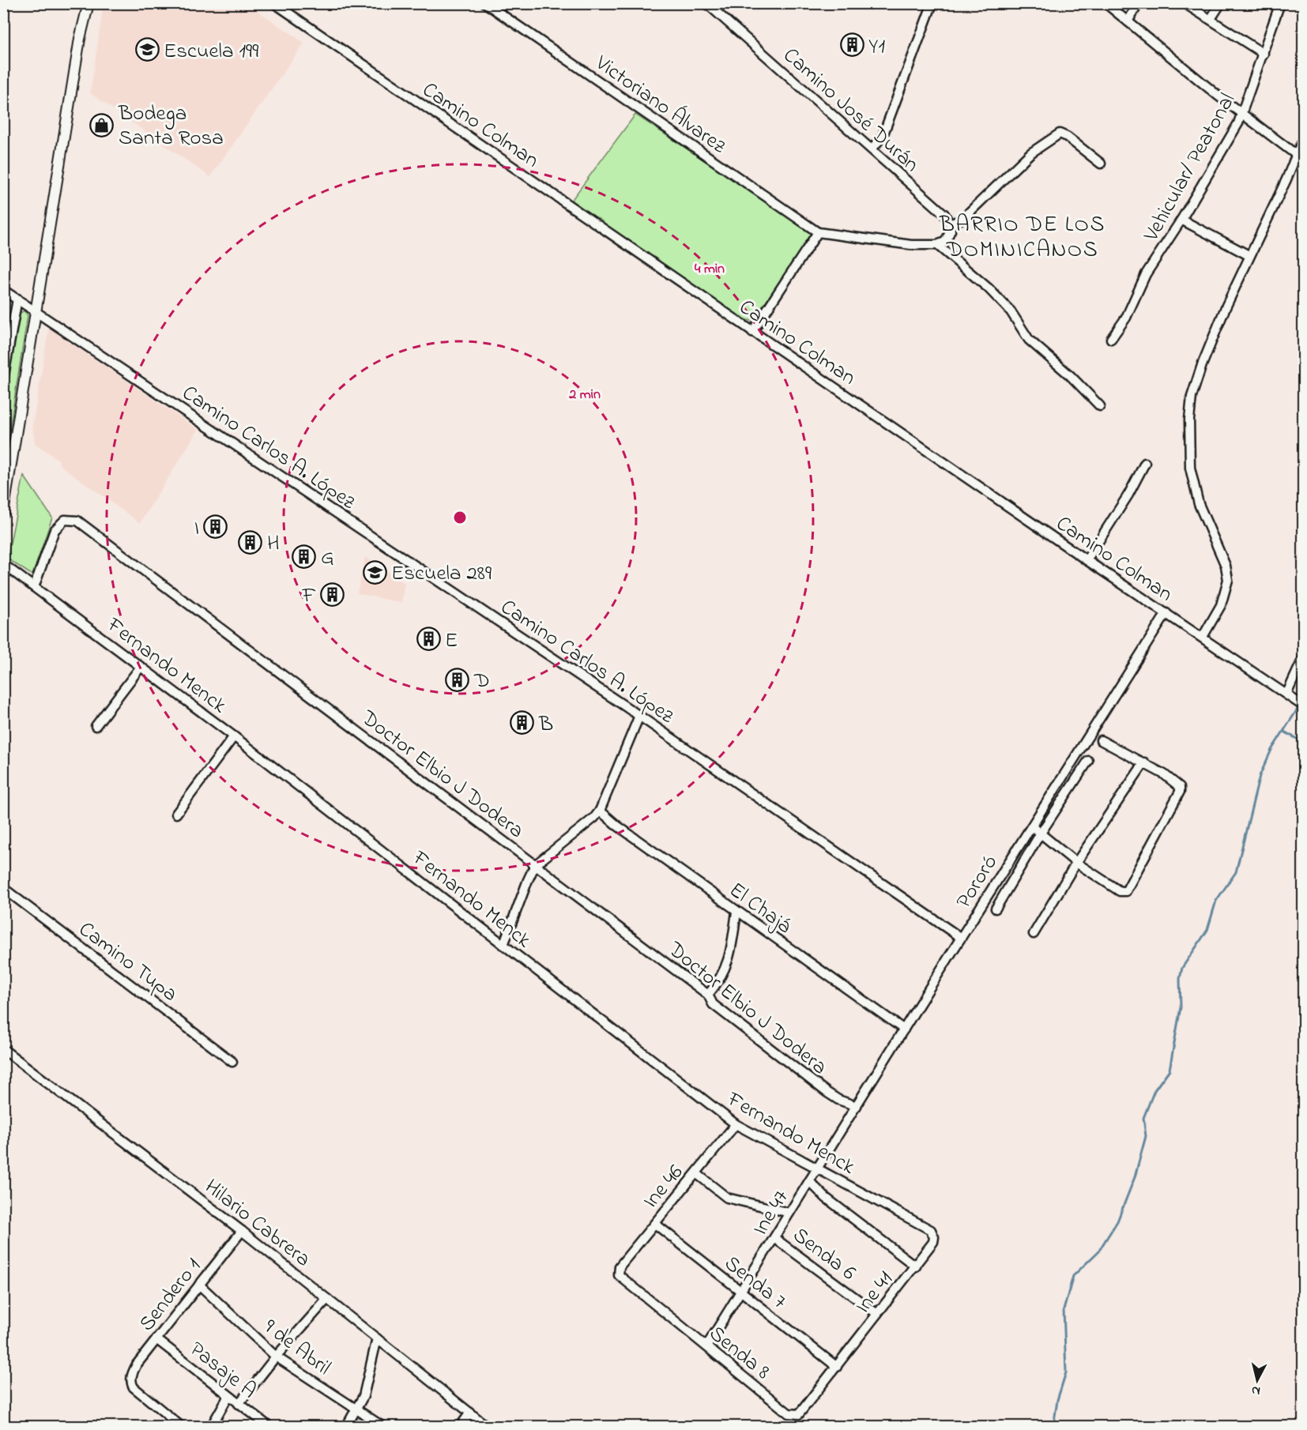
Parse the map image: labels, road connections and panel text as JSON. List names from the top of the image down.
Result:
{
  "streets": {
    "street": [
      "Victoriano Álvarez",
      "Camino José Durán",
      "Camino Colman",
      "Vehicular/ Peatonal",
      "Camino Carlos A. López",
      "Fernando Menck",
      "Doctor Elbio J Dodera",
      "Pororó",
      "El Chajá",
      "Camino Tupa",
      "Ine 46",
      "Ine 47",
      "Hilario Cabrera",
      "Senda 6",
      "Senda 7",
      "Ine 41",
      "Sendero 1",
      "9 de Abril",
      "Senda 8",
      "Pasaje A"
    ]
  },
  "crossings": [
    ["Camino Colman", "Pororó"],
    ["Camino Carlos A. López", "Pororó"],
    ["Fernando Menck", "Doctor Elbio J Dodera"],
    ["Fernando Menck", "Pororó"],
    ["Fernando Menck", "Ine 46"],
    ["Fernando Menck", "Ine 47"],
    ["Fernando Menck", "Ine 41"],
    ["Doctor Elbio J Dodera", "Pororó"],
    ["Pororó", "El Chajá"],
    ["Pororó", "Ine 47"],
    ["Ine 46", "Senda 7"],
    ["Ine 46", "Senda 8"],
    ["Ine 47", "Senda 6"],
    ["Ine 47", "Senda 7"],
    ["Ine 47", "Senda 8"],
    ["Hilario Cabrera", "Sendero 1"],
    ["Senda 6", "Ine 41"],
    ["Senda 7", "Ine 41"],
    ["Senda 7", "Senda 8"],
    ["Ine 41", "Senda 8"],
    ["Sendero 1", "9 de Abril"],
    ["Sendero 1", "Pasaje A"]
  ],
  "districts": ["BARRIO DE LOS DOMINICANOS"],
  "places": {
    "building": [
      "Y1",
      "I",
      "H",
      "G",
      "F",
      "E",
      "D",
      "B"
    ],
    "school or university": ["Escuela 199", "Escuela 289"],
    "shop": ["Bodega Santa Rosa"]
  },
  "north": "bottom",
  "rings": ["4 min", "2 min"]
}
